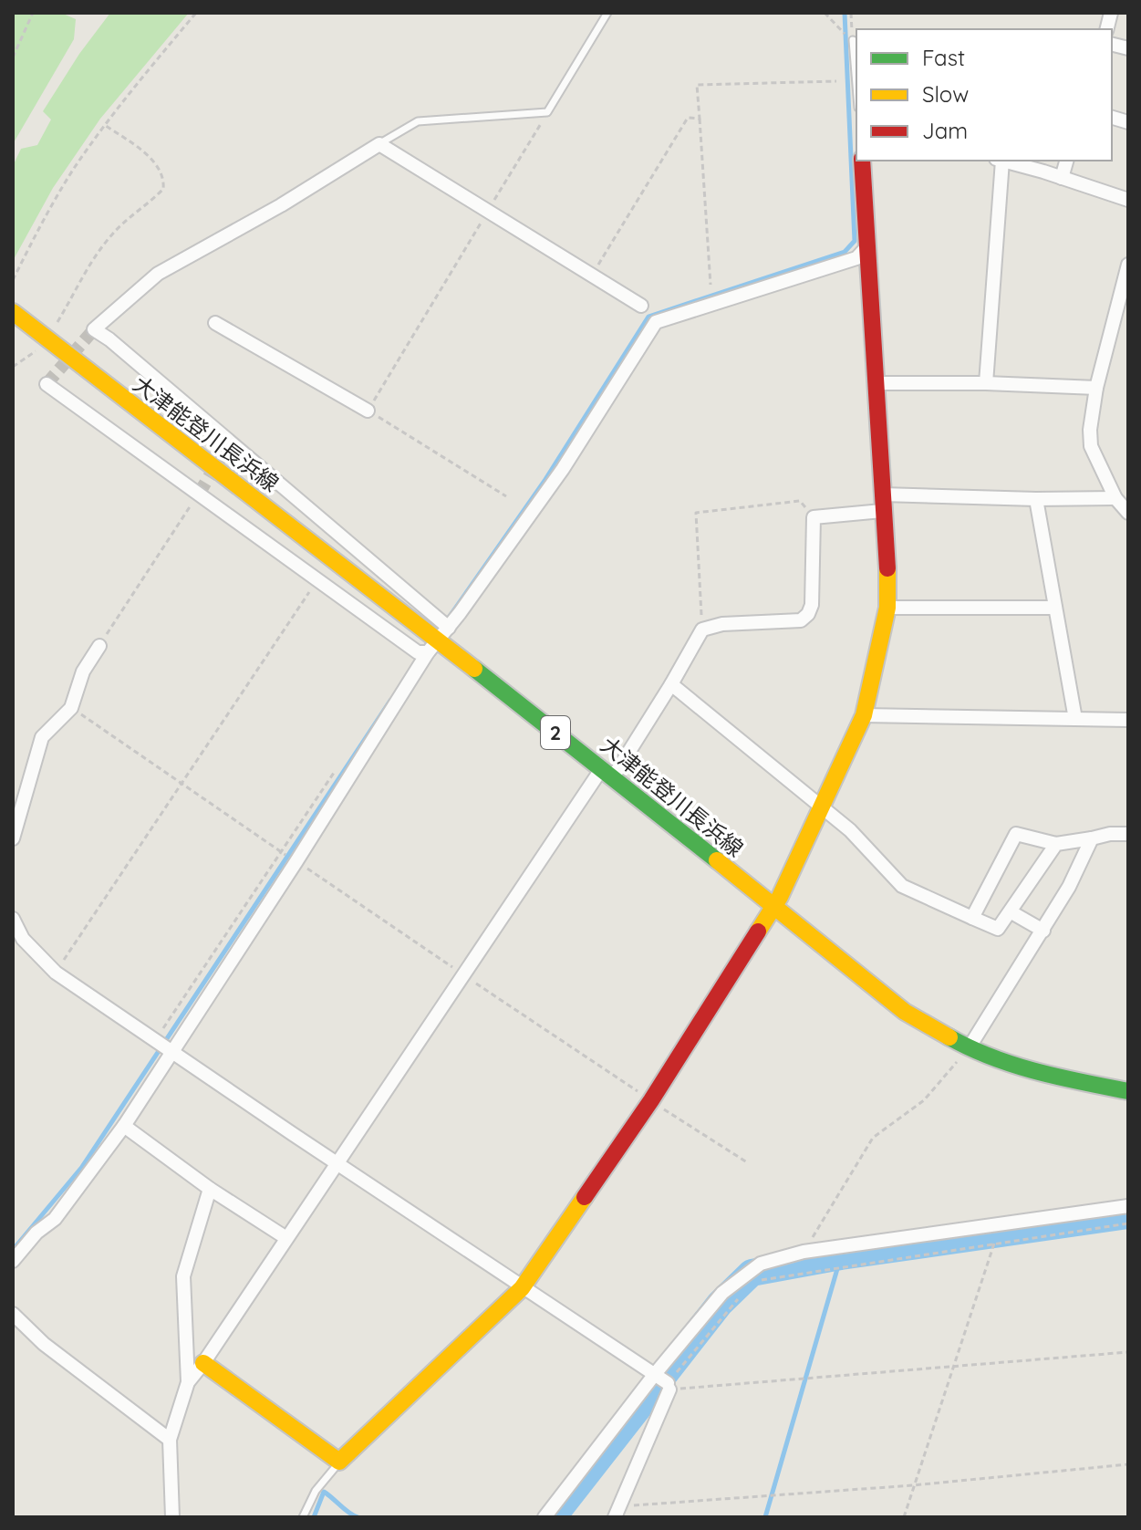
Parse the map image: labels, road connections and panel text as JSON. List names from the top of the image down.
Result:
{
  "streets": {
    "street": ["大津能登川長浜線", "2"]
  },
  "legend": ["Fast", "Slow", "Jam"]
}
